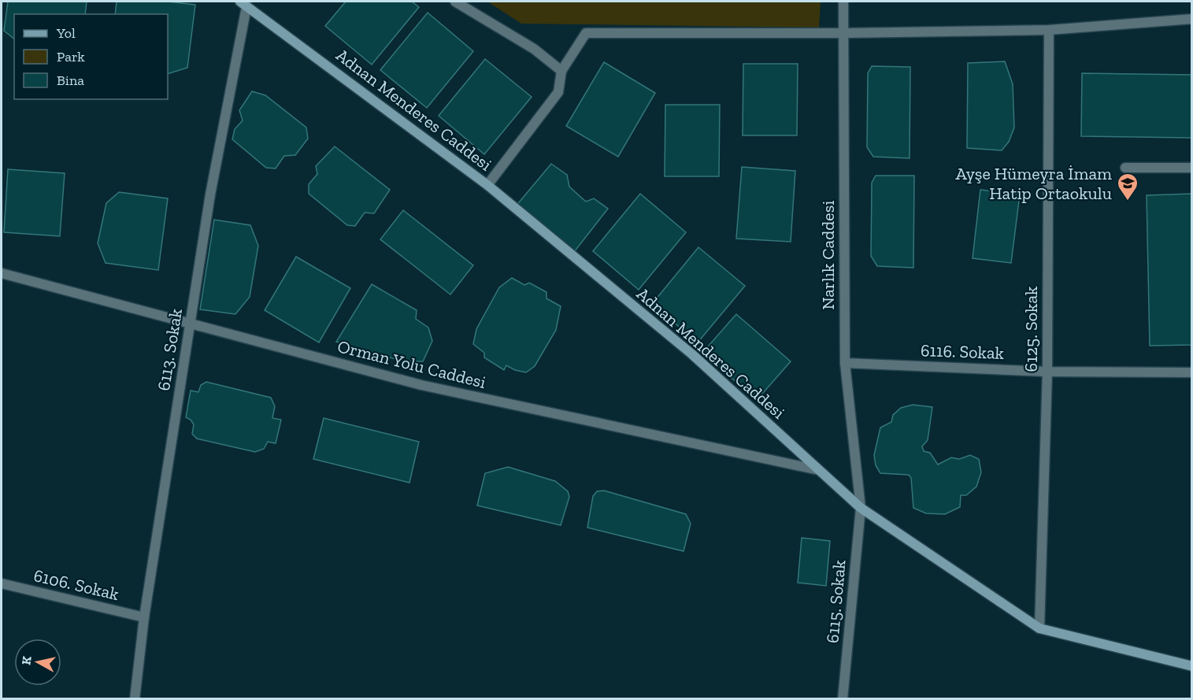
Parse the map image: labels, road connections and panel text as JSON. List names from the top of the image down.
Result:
{
  "streets": {
    "street": [
      "Adnan Menderes Caddesi",
      "Narlık Caddesi",
      "6125. Sokak",
      "6113. Sokak",
      "6116. Sokak",
      "Orman Yolu Caddesi",
      "6106. Sokak",
      "6115. Sokak"
    ]
  },
  "crossings": [
    ["Adnan Menderes Caddesi", "Narlık Caddesi"],
    ["Adnan Menderes Caddesi", "6125. Sokak"],
    ["Adnan Menderes Caddesi", "6113. Sokak"],
    ["Adnan Menderes Caddesi", "Orman Yolu Caddesi"],
    ["Adnan Menderes Caddesi", "6115. Sokak"],
    ["Narlık Caddesi", "6116. Sokak"],
    ["Narlık Caddesi", "6115. Sokak"],
    ["6125. Sokak", "6116. Sokak"],
    ["6113. Sokak", "Orman Yolu Caddesi"],
    ["6113. Sokak", "6106. Sokak"]
  ],
  "places": {
    "school or university": ["Ayşe Hümeyra İmam Hatip Ortaokulu"]
  },
  "legend": ["Yol", "Park", "Bina"],
  "north": "left"
}
